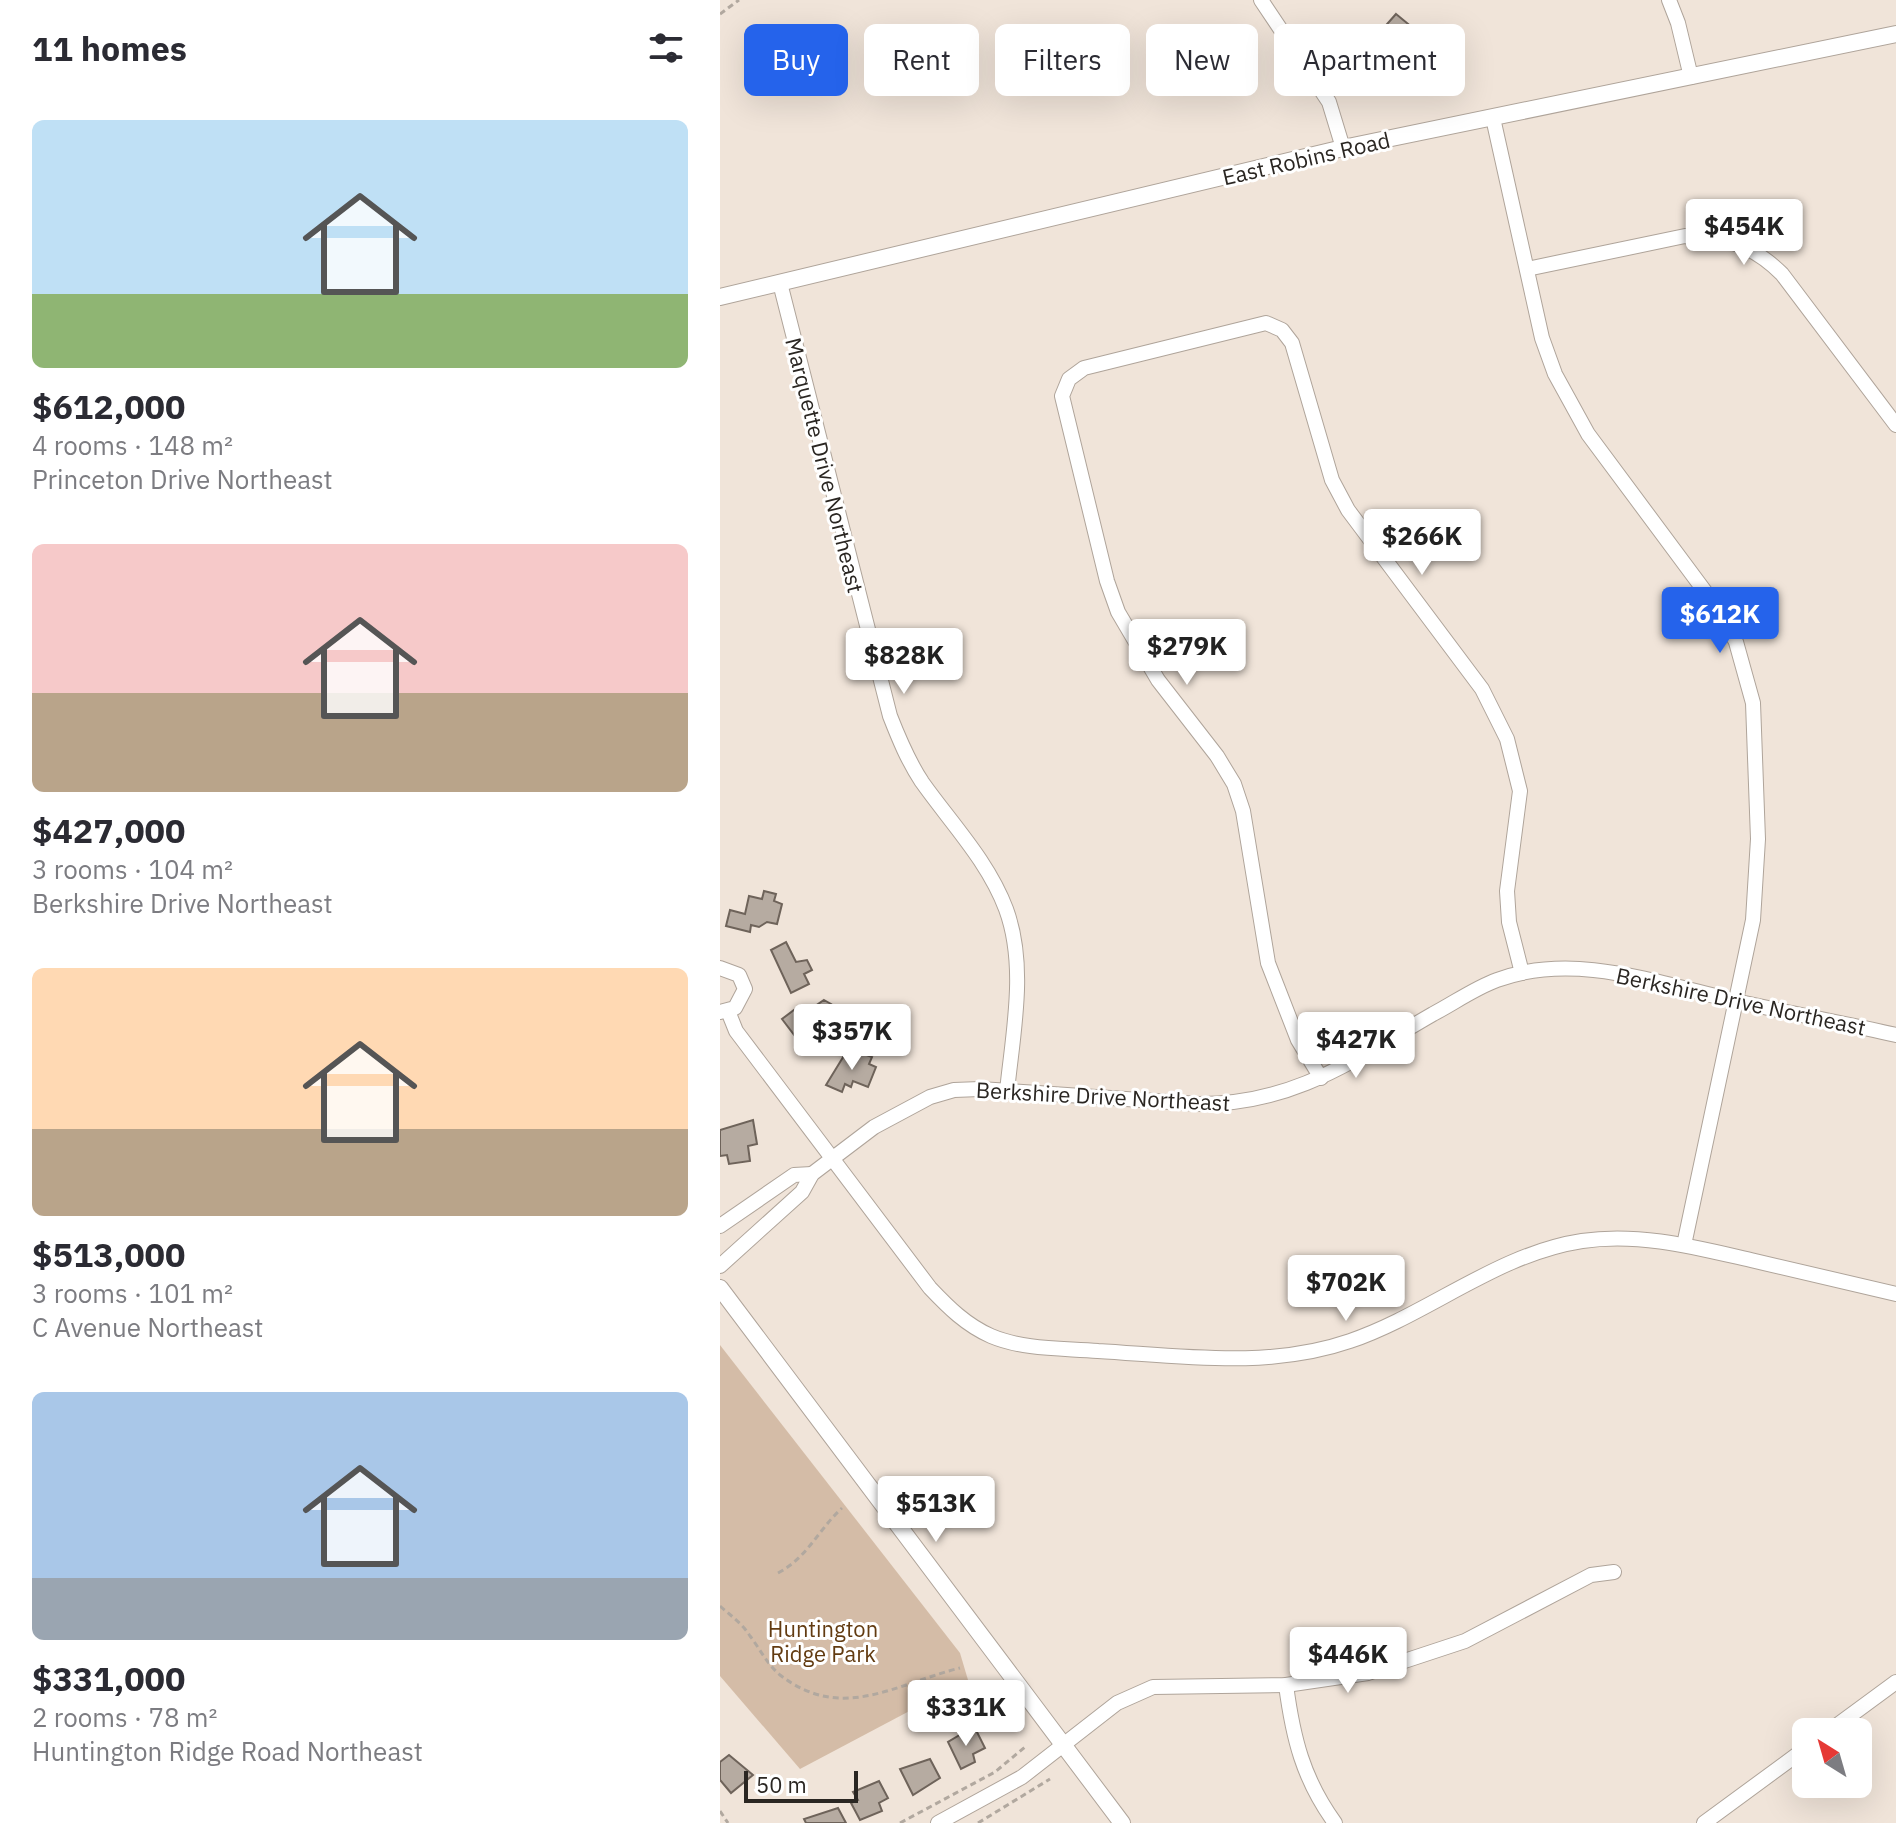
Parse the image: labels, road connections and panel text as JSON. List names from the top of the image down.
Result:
{
  "streets": {
    "street": ["East Robins Road", "Marquette Drive Northeast", "Berkshire Drive Northeast"]
  },
  "crossings": [
    ["East Robins Road", "Marquette Drive Northeast"],
    ["Marquette Drive Northeast", "Berkshire Drive Northeast"]
  ],
  "parks": ["Huntington Ridge Park"],
  "scale_bar": "50 m",
  "north": "top left",
  "page": {
    "heading": "11 homes",
    "chip": [
      "Buy",
      "Rent",
      "Filters",
      "New",
      "Apartment"
    ],
    "list": [
      {
        "name": "$612,000",
        "note": "4 rooms · 148 m² · Princeton Drive Northeast"
      },
      {
        "name": "$427,000",
        "note": "3 rooms · 104 m² · Berkshire Drive Northeast"
      },
      {
        "name": "$513,000",
        "note": "3 rooms · 101 m² · C Avenue Northeast"
      },
      {
        "name": "$331,000",
        "note": "2 rooms · 78 m² · Huntington Ridge Road Northeast"
      }
    ],
    "price": [
      "$454K",
      "$266K",
      "$612K",
      "$279K",
      "$828K",
      "$357K",
      "$427K",
      "$702K",
      "$513K",
      "$446K",
      "$331K"
    ],
    "scale": "50 m"
  }
}
